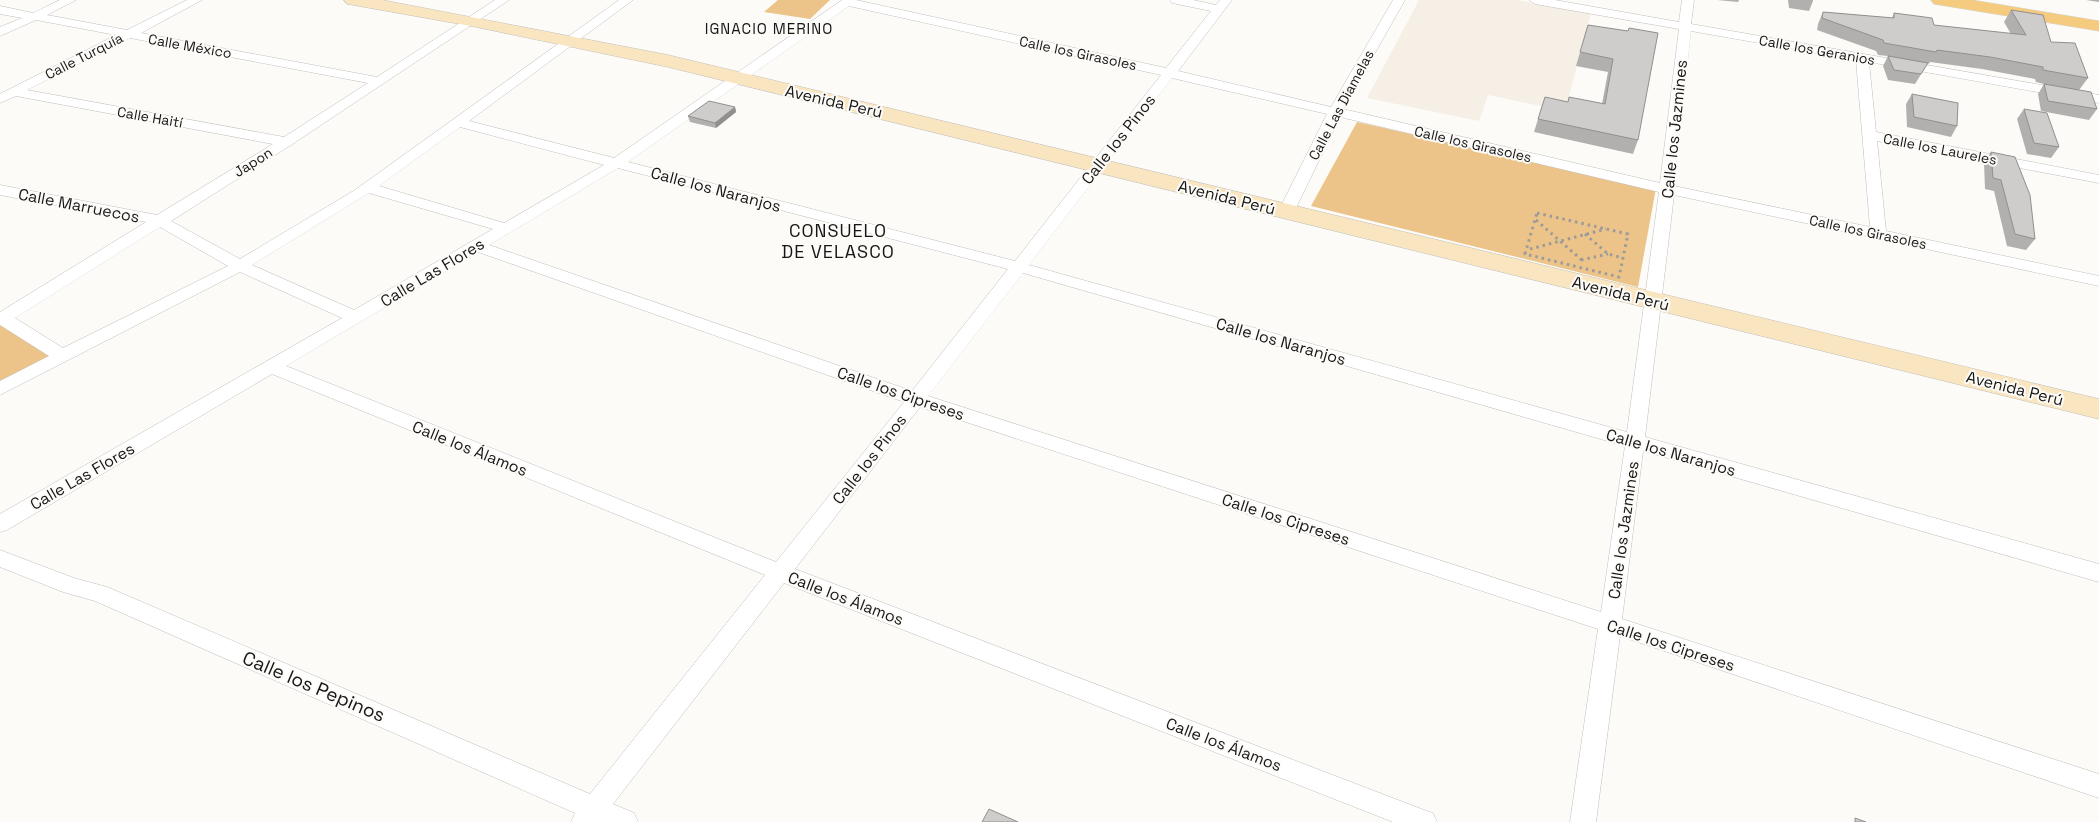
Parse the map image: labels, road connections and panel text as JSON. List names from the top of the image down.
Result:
{
  "streets": {
    "street": [
      "Calle México",
      "Calle los Geranios",
      "Calle los Girasoles",
      "Calle Turquía",
      "Avenida Perú",
      "Calle Las Diamelas",
      "Calle Haití",
      "Calle los Jazmines",
      "Calle los Pinos",
      "Calle los Laureles",
      "Japon",
      "Calle los Naranjos",
      "Calle Marruecos",
      "Calle Las Flores",
      "Calle los Cipreses",
      "Calle los Álamos",
      "Calle los Pepinos"
    ]
  },
  "crossings": [
    ["Calle México", "Calle Turquía"],
    ["Calle México", "Japon"],
    ["Calle los Geranios", "Calle los Jazmines"],
    ["Calle los Girasoles", "Calle Las Diamelas"],
    ["Calle los Girasoles", "Calle los Jazmines"],
    ["Calle los Girasoles", "Calle los Pinos"],
    ["Calle los Girasoles", "Calle Las Flores"],
    ["Calle Turquía", "Calle Haití"],
    ["Avenida Perú", "Calle Las Diamelas"],
    ["Avenida Perú", "Calle los Jazmines"],
    ["Avenida Perú", "Calle los Pinos"],
    ["Avenida Perú", "Japon"],
    ["Avenida Perú", "Calle Las Flores"],
    ["Calle Haití", "Japon"],
    ["Calle los Jazmines", "Calle los Naranjos"],
    ["Calle los Jazmines", "Calle los Cipreses"],
    ["Calle los Pinos", "Calle los Naranjos"],
    ["Calle los Pinos", "Calle los Cipreses"],
    ["Calle los Pinos", "Calle los Álamos"],
    ["Calle los Pinos", "Calle los Pepinos"],
    ["Japon", "Calle Marruecos"],
    ["Calle los Naranjos", "Calle Las Flores"],
    ["Calle Marruecos", "Calle Las Flores"],
    ["Calle Las Flores", "Calle los Cipreses"],
    ["Calle Las Flores", "Calle los Álamos"]
  ],
  "districts": ["IGNACIO MERINO", "CONSUELO DE VELASCO"]
}
